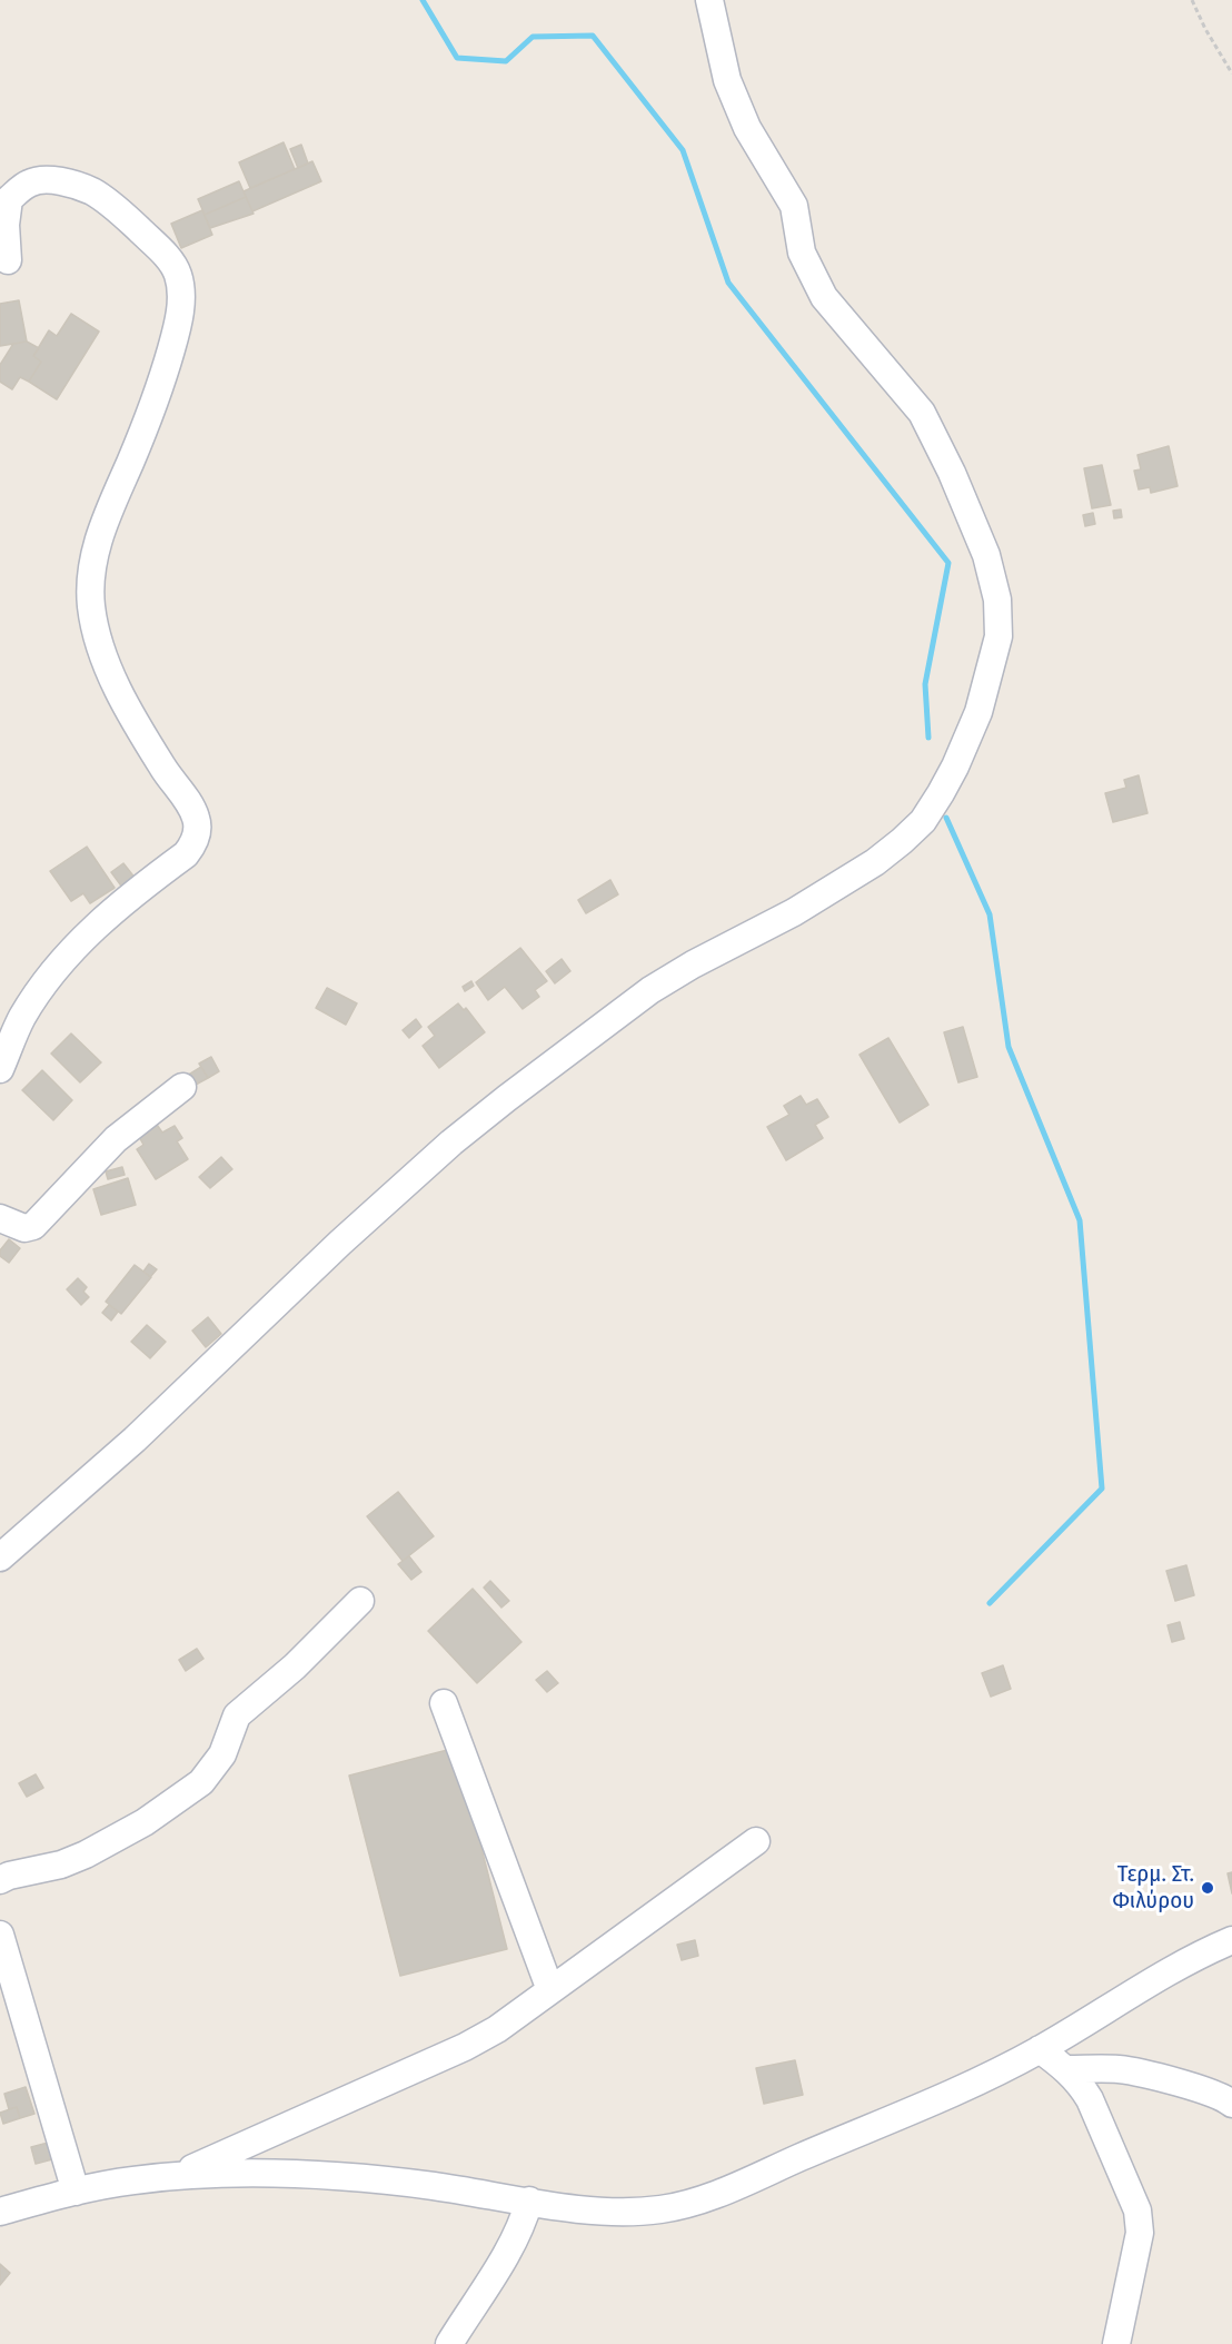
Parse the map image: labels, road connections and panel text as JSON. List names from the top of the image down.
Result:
{
  "places": ["Τερμ. Στ. Φιλύρου"]
}
